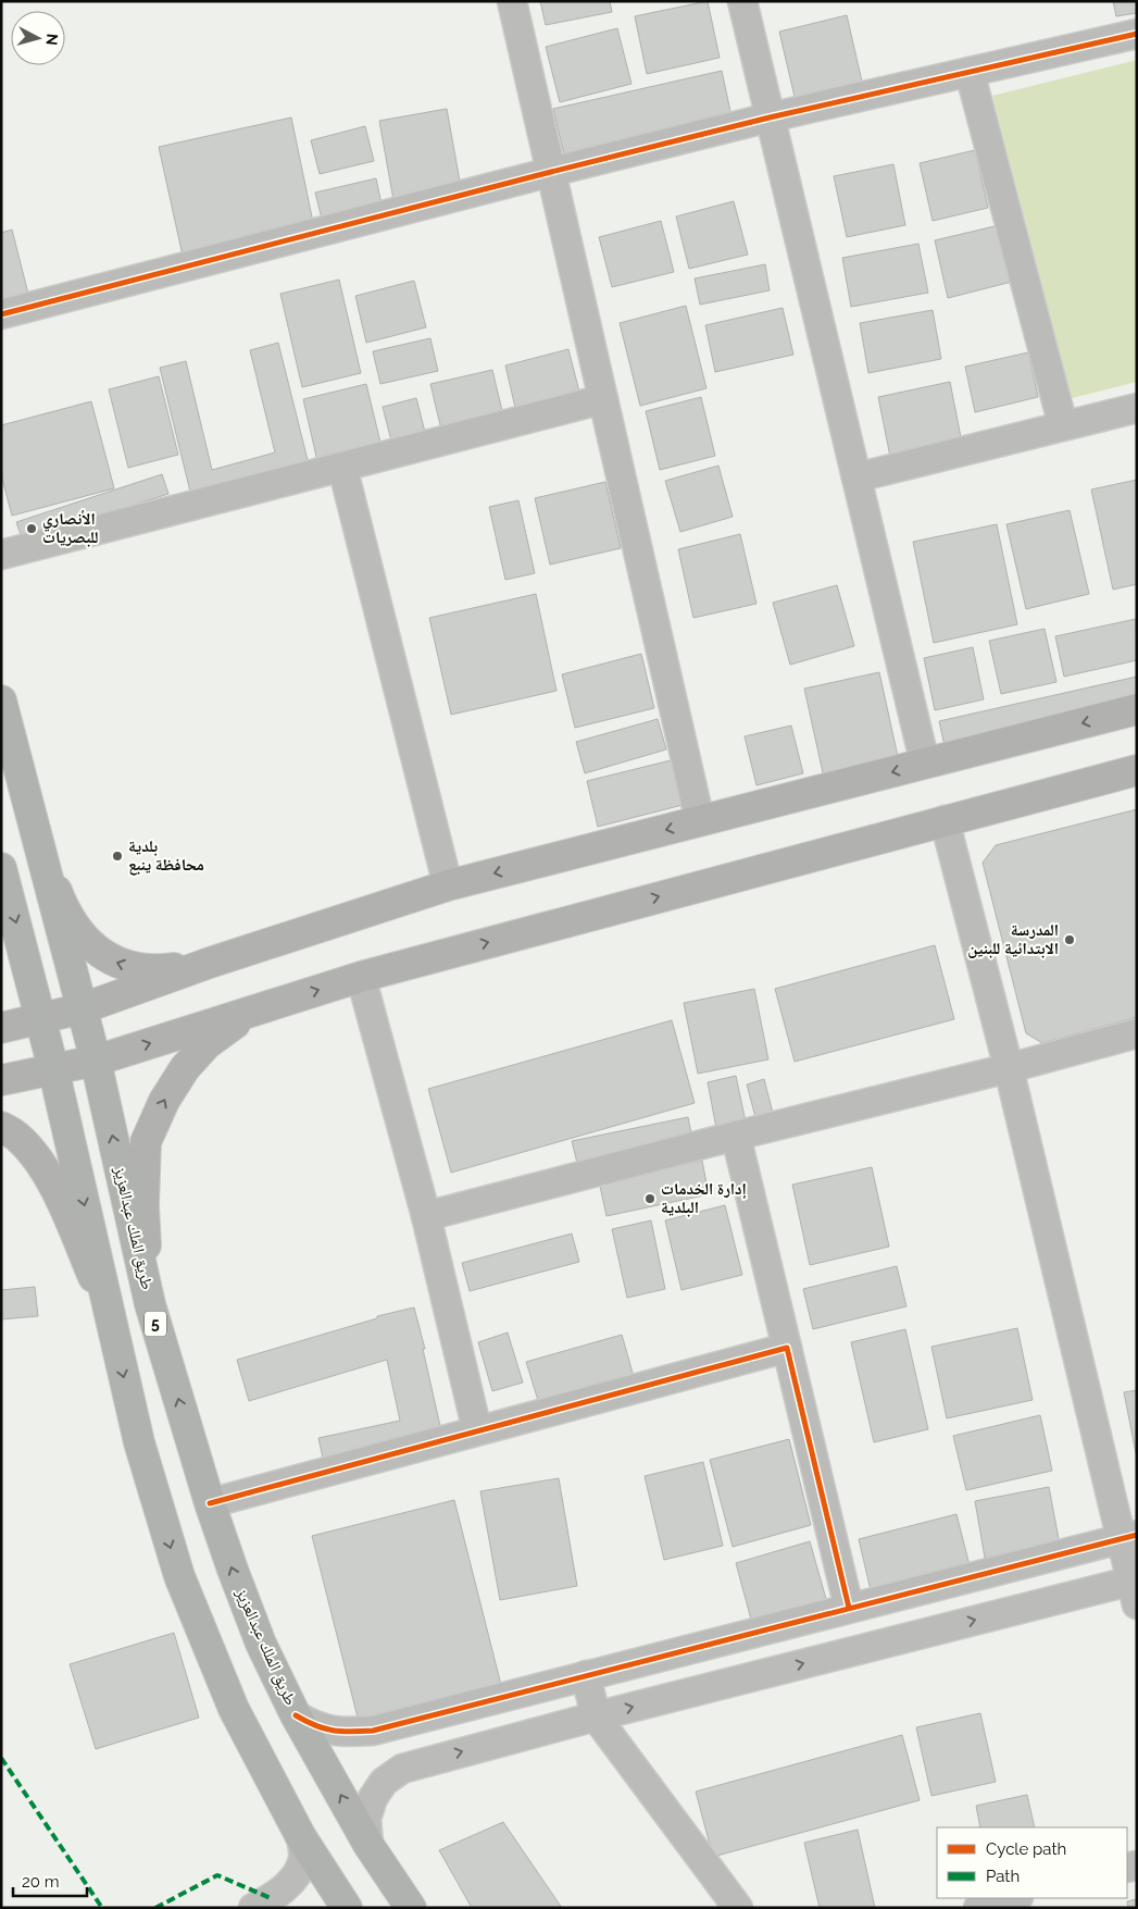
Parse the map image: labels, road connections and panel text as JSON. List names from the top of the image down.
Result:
{
  "streets": {
    "highway": ["طريق الملك عبدالعزيز", "5"]
  },
  "places": [
    "الأنصاري للبصريات",
    "بلدية محافظة ينبع",
    "المدرسة الابتدائية للبنين",
    "إدارة الخدمات البلدية"
  ],
  "legend": ["Cycle path", "Path"],
  "scale_bar": "20 m",
  "north": "right"
}
